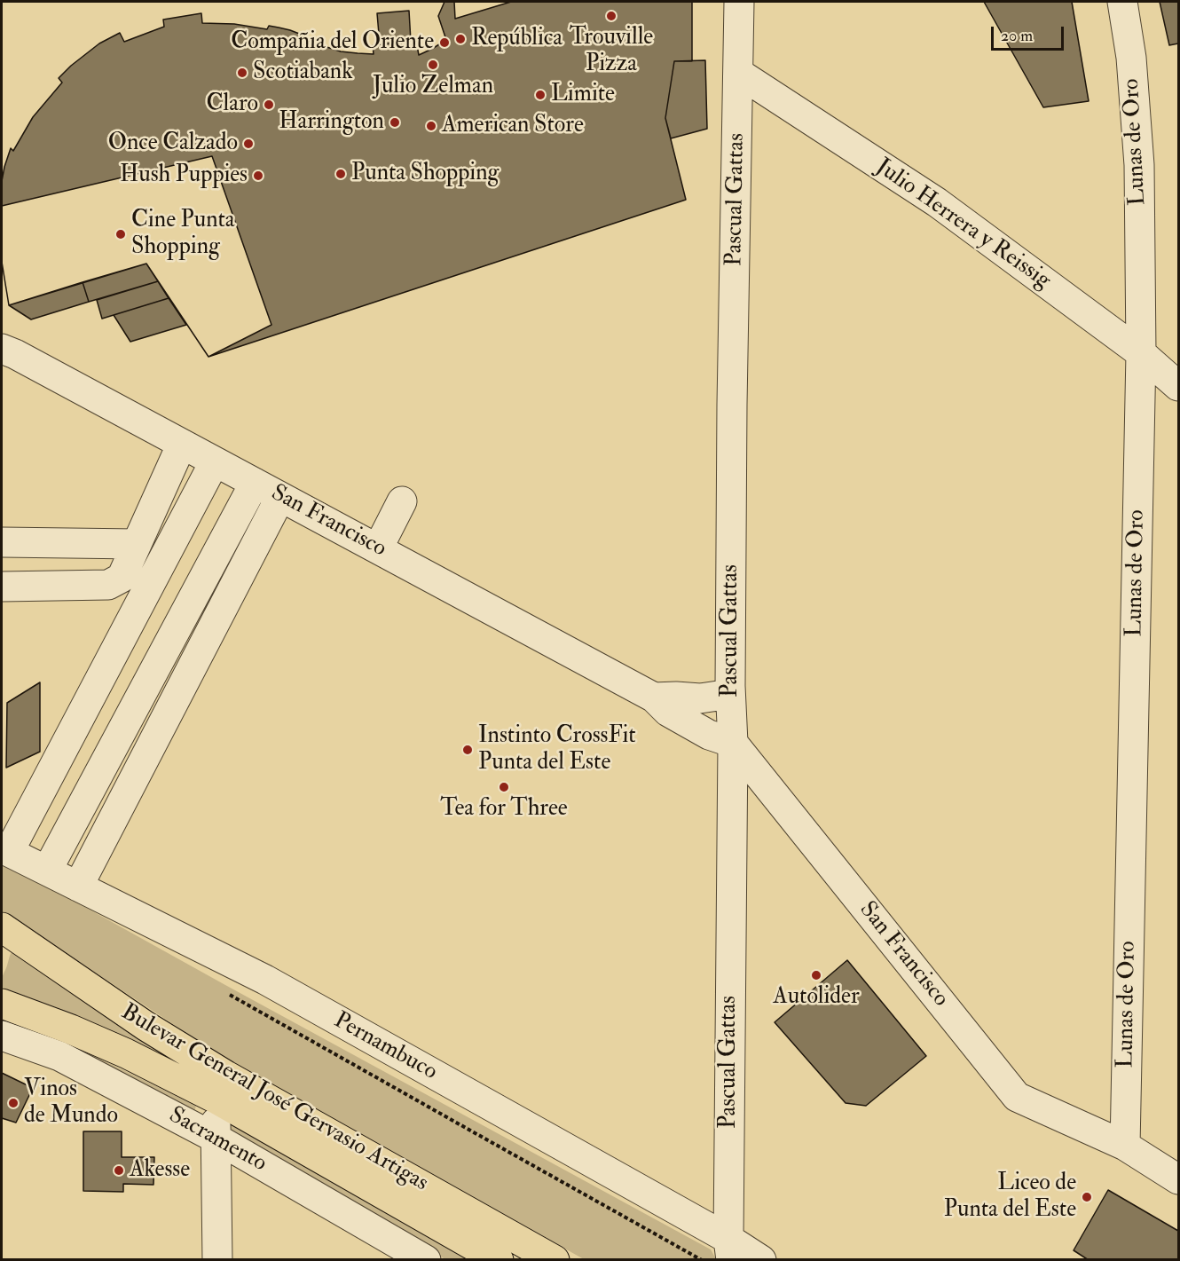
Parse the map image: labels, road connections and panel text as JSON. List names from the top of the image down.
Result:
{
  "streets": {
    "main road": ["Bulevar General José Gervasio Artigas"],
    "street": [
      "Lunas de Oro",
      "Pascual Gattas",
      "Julio Herrera y Reissig",
      "San Francisco",
      "Pernambuco",
      "Sacramento"
    ]
  },
  "crossings": [
    ["Lunas de Oro", "Julio Herrera y Reissig"],
    ["Lunas de Oro", "San Francisco"],
    ["Pascual Gattas", "Julio Herrera y Reissig"],
    ["Pascual Gattas", "San Francisco"],
    ["Pascual Gattas", "Pernambuco"]
  ],
  "places": [
    "Trouville Pizza",
    "República",
    "Compañia del Oriente",
    "Julio Zelman",
    "Scotiabank",
    "Limite",
    "Claro",
    "Harrington",
    "American Store",
    "Once Calzado",
    "Punta Shopping",
    "Hush Puppies",
    "Cine Punta Shopping",
    "Instinto CrossFit Punta del Este",
    "Tea for Three",
    "Autolider",
    "Vinos de Mundo",
    "Akesse",
    "Liceo de Punta del Este"
  ],
  "scale_bar": "20 m"
}
